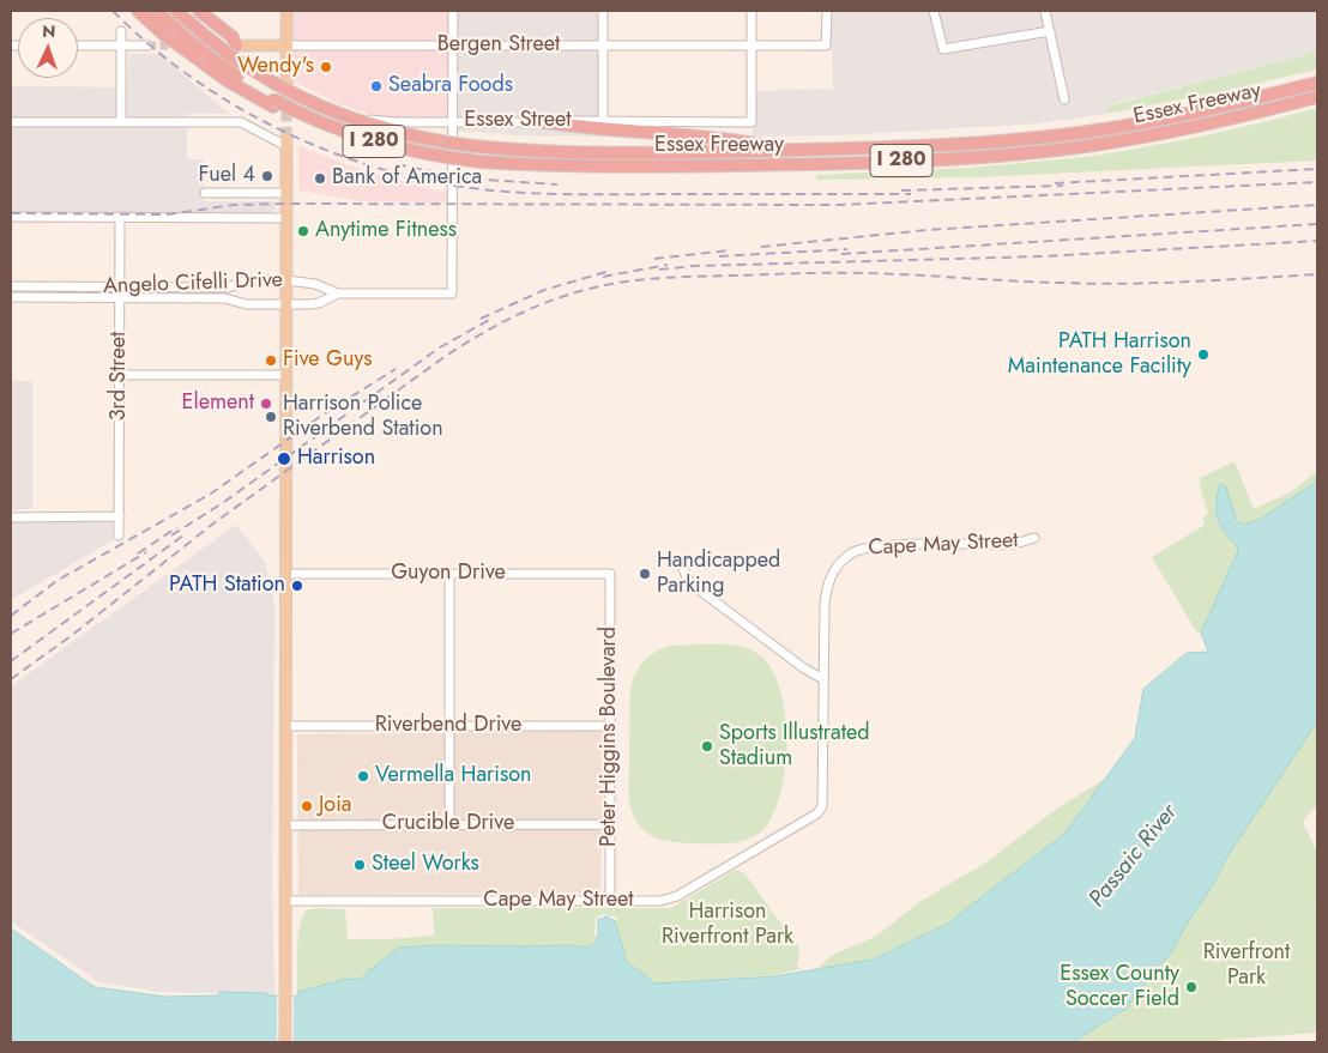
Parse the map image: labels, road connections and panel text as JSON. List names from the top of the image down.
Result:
{
  "streets": {
    "highway": ["Essex Freeway", "I 280"],
    "main road": ["Bergen Street"],
    "street": [
      "Essex Street",
      "Angelo Cifelli Drive",
      "3rd Street",
      "Cape May Street",
      "Guyon Drive",
      "Riverbend Drive",
      "Peter Higgins Boulevard",
      "Crucible Drive"
    ]
  },
  "crossings": [
    ["Bergen Street", "Essex Freeway"],
    ["Bergen Street", "Essex Street"],
    ["Essex Street", "Angelo Cifelli Drive"],
    ["Angelo Cifelli Drive", "3rd Street"],
    ["Cape May Street", "Peter Higgins Boulevard"],
    ["Guyon Drive", "Peter Higgins Boulevard"],
    ["Riverbend Drive", "Peter Higgins Boulevard"],
    ["Peter Higgins Boulevard", "Crucible Drive"]
  ],
  "water": ["Passaic River"],
  "parks": ["Harrison Riverfront Park", "Riverfront Park"],
  "places": [
    "Wendy's",
    "Seabra Foods",
    "Fuel 4",
    "Bank of America",
    "Anytime Fitness",
    "PATH Harrison Maintenance Facility",
    "Five Guys",
    "Element",
    "Harrison Police Riverbend Station",
    "Harrison",
    "Handicapped Parking",
    "PATH Station",
    "Sports Illustrated Stadium",
    "Vermella Harison",
    "Joia",
    "Steel Works",
    "Essex County Soccer Field"
  ],
  "north": "top"
}
